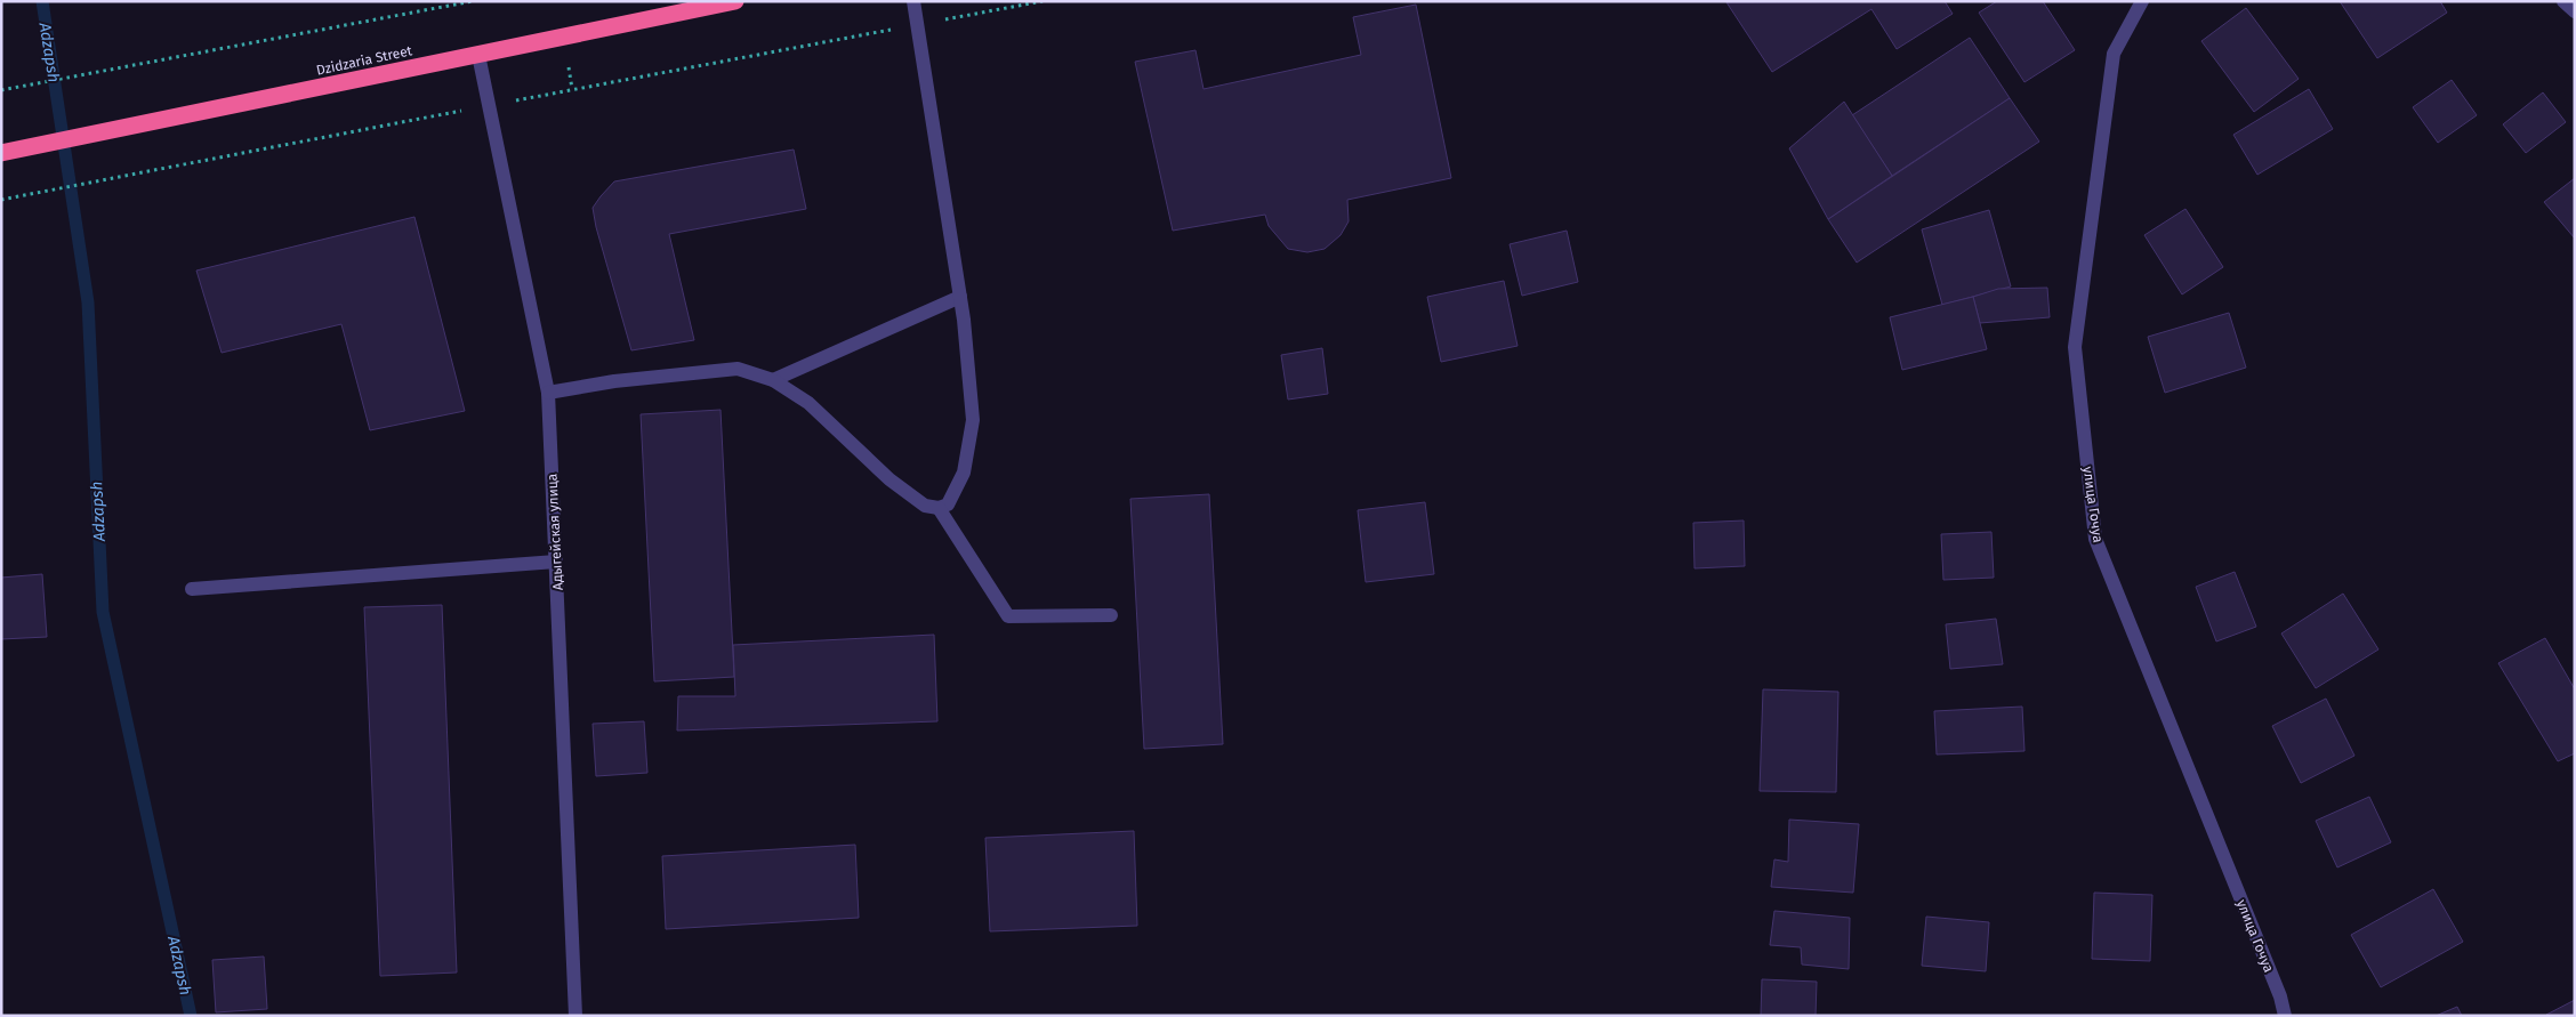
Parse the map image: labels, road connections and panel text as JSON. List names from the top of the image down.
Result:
{
  "streets": {
    "highway": ["Dzidzaria Street"],
    "street": ["улица Гочуа", "Адыгейская улица"]
  },
  "crossings": [
    ["Dzidzaria Street", "Адыгейская улица"]
  ],
  "water": ["Adzapsh"]
}
